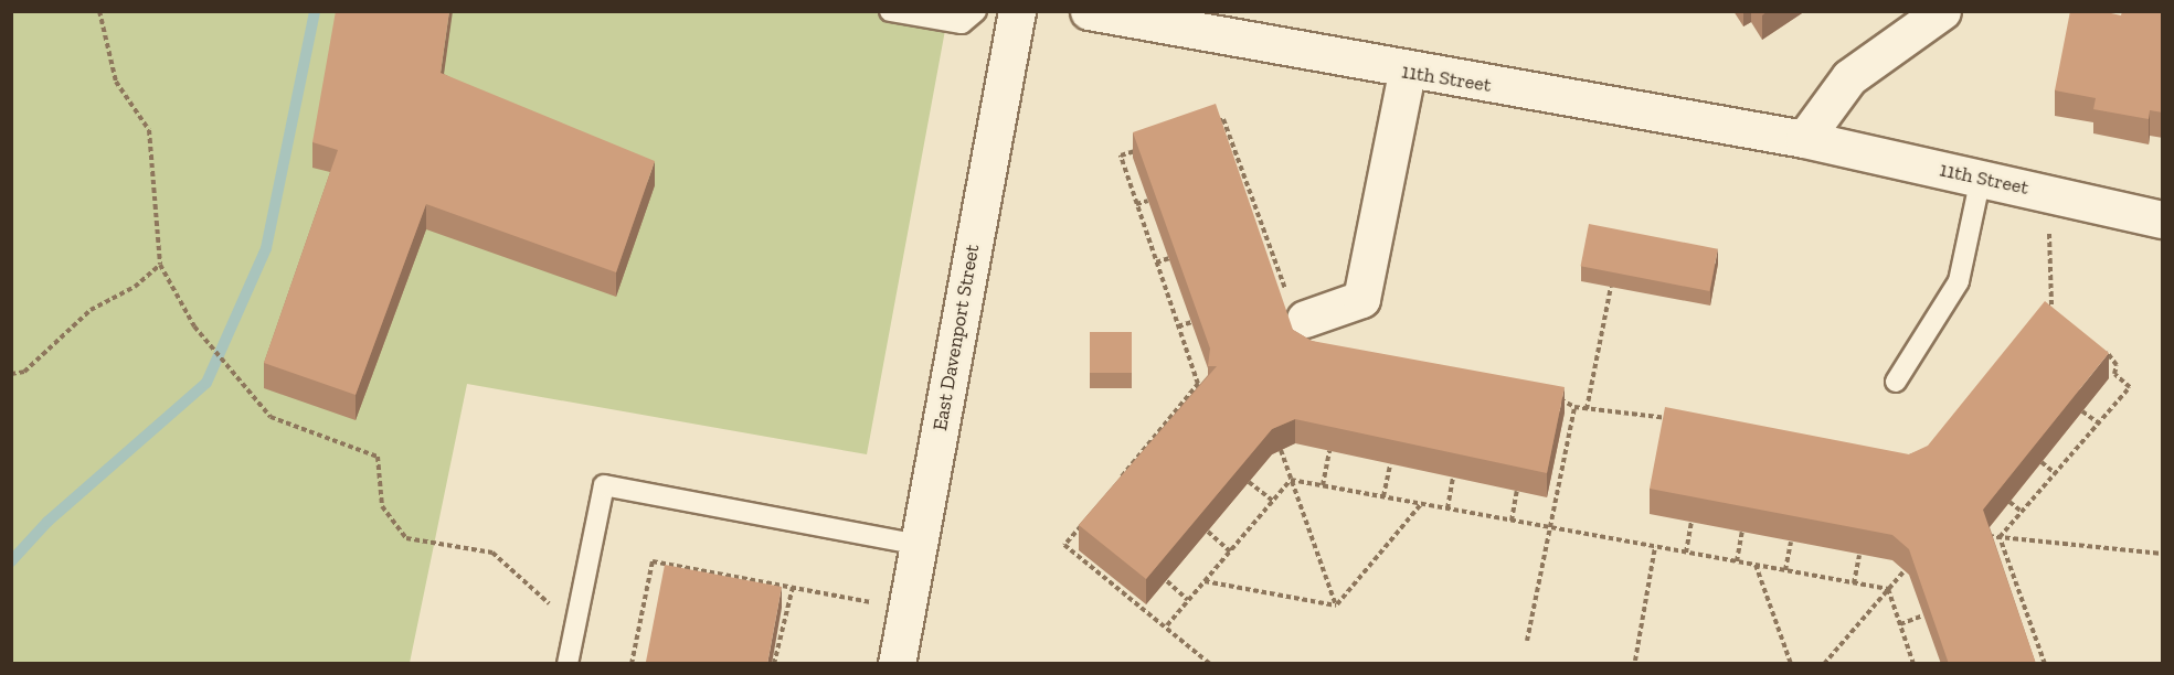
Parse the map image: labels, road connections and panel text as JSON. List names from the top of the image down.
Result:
{
  "streets": {
    "street": ["11th Street", "East Davenport Street"]
  }
}
